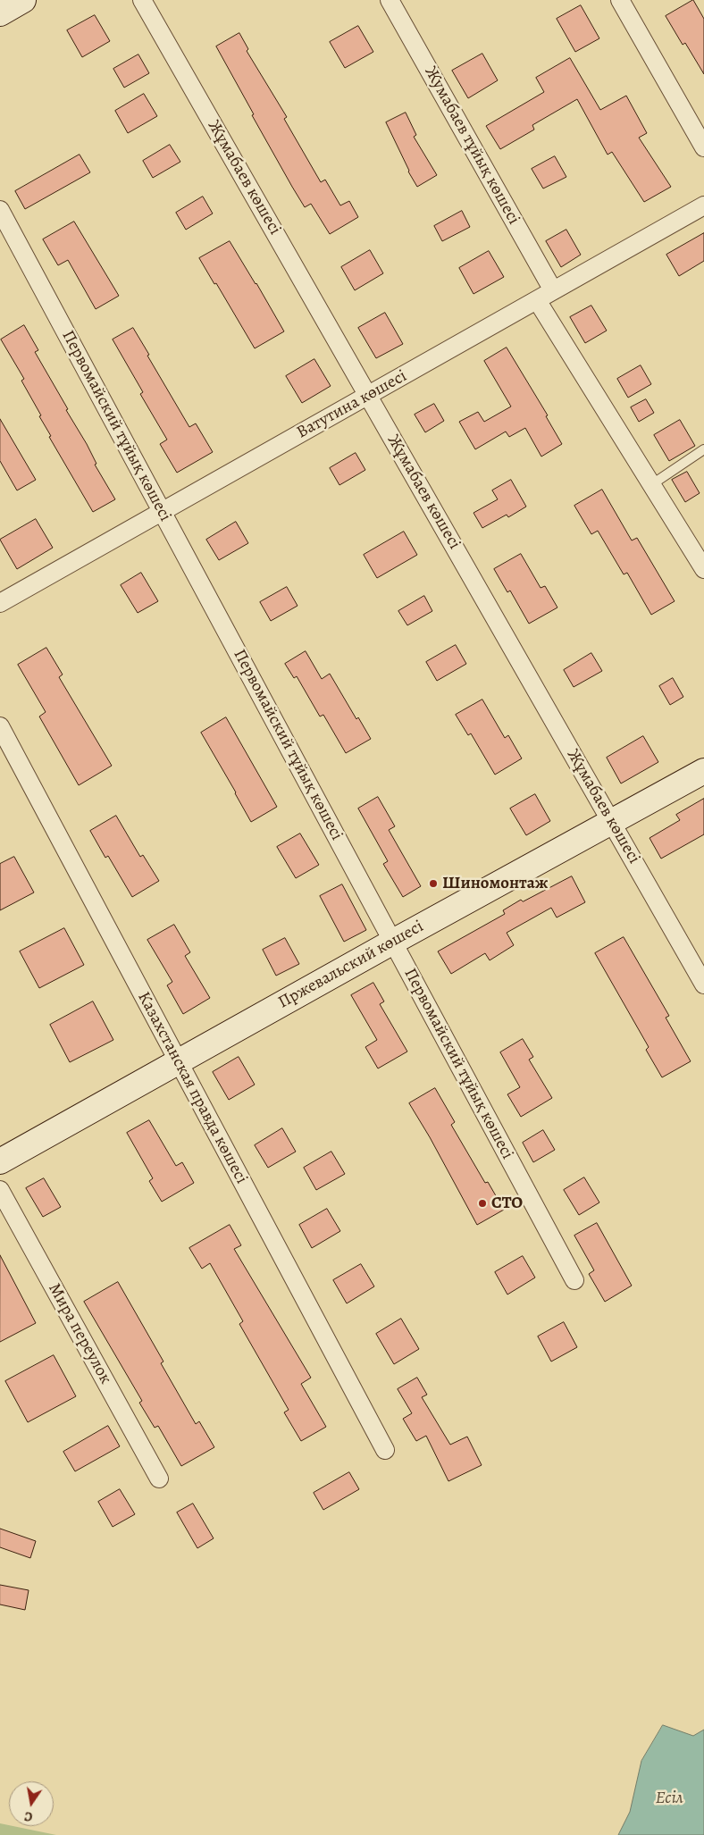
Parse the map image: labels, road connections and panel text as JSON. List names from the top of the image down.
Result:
{
  "streets": {
    "street": [
      "Жумабаев тұйық көшесі",
      "Жұмабаев көшесі",
      "Ватутина көшесі",
      "Первомайский тұйық көшесі",
      "Пржевальский көшесі",
      "Казахстанская правда көшесі",
      "Мира переулок"
    ]
  },
  "crossings": [
    ["Жумабаев тұйық көшесі", "Ватутина көшесі"],
    ["Жұмабаев көшесі", "Ватутина көшесі"],
    ["Жұмабаев көшесі", "Пржевальский көшесі"],
    ["Ватутина көшесі", "Первомайский тұйық көшесі"],
    ["Первомайский тұйық көшесі", "Пржевальский көшесі"],
    ["Пржевальский көшесі", "Казахстанская правда көшесі"]
  ],
  "water": ["Есіл"],
  "places": ["Шиномонтаж", "СТО"],
  "north": "bottom"
}
